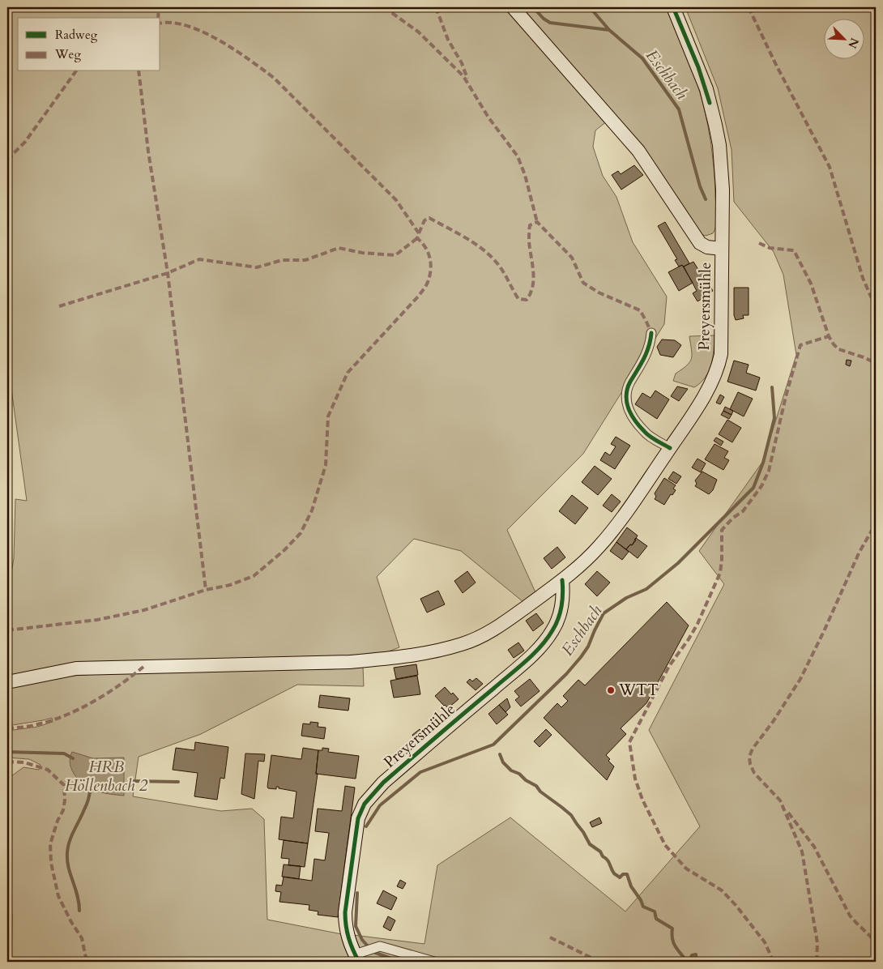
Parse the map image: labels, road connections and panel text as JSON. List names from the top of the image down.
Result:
{
  "streets": {
    "main road": ["Preyersmühle"]
  },
  "water": ["Eschbach", "HRB Höllenbach 2"],
  "places": ["WTT"],
  "legend": ["Radweg", "Weg"],
  "north": "bottom right"
}
